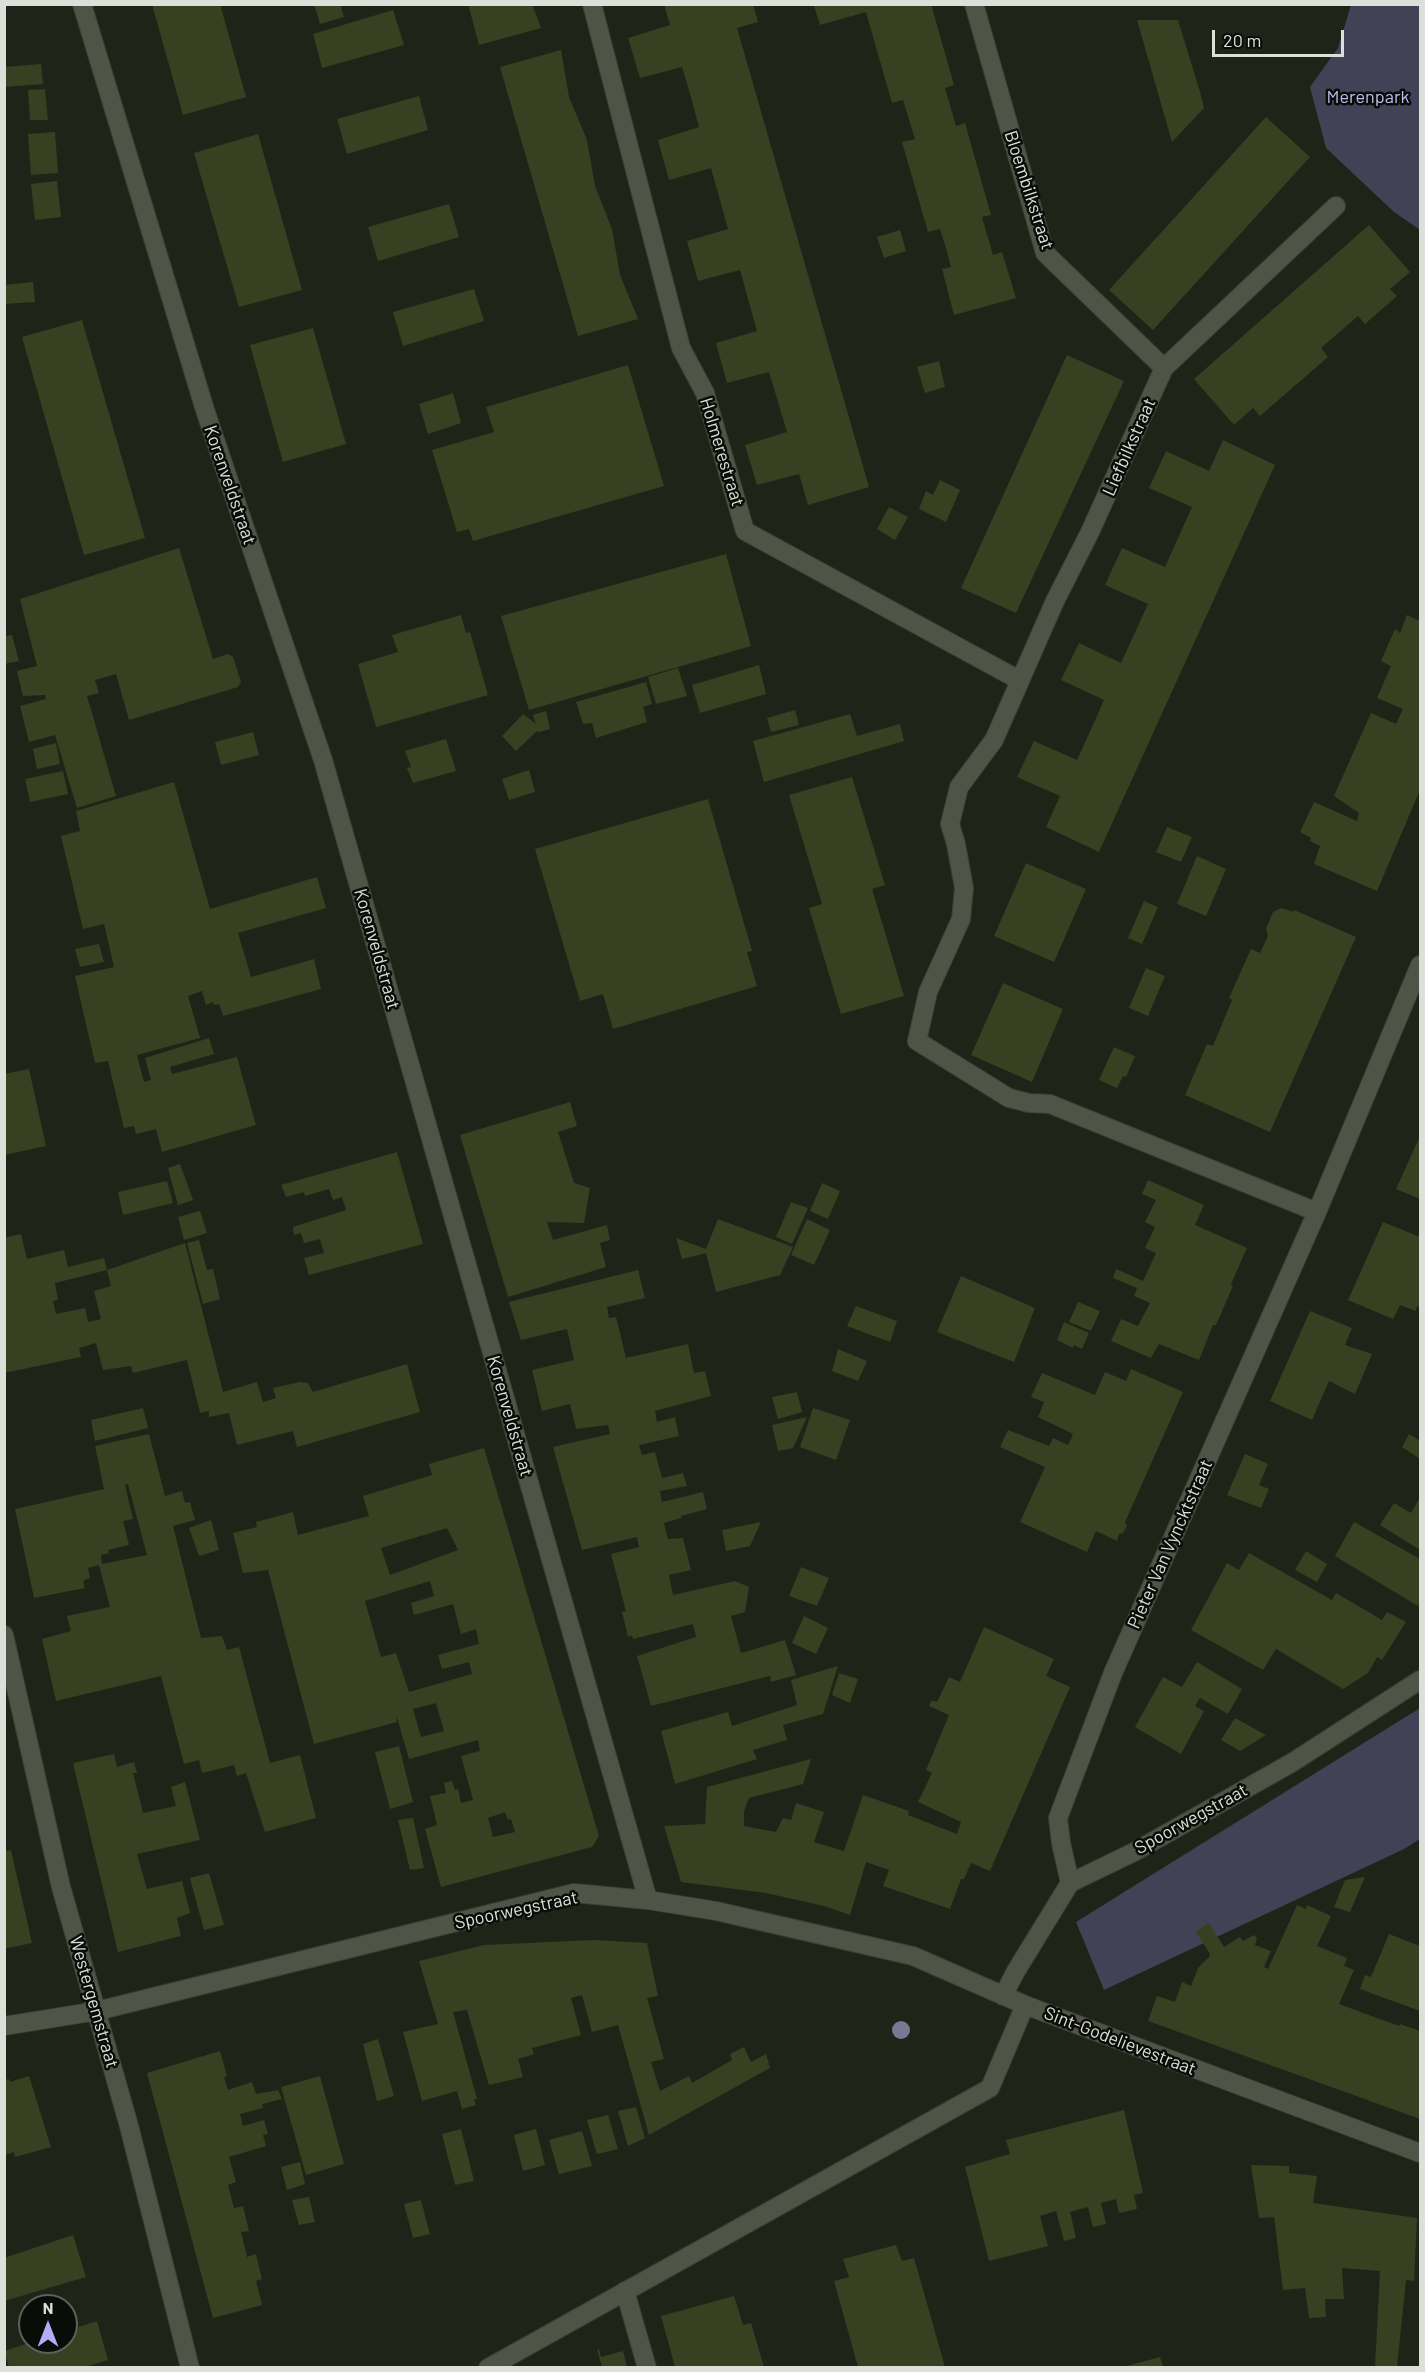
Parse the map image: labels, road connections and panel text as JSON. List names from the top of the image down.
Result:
{
  "streets": {
    "street": [
      "Bloembilkstraat",
      "Liefbilkstraat",
      "Holmerestraat",
      "Korenveldstraat",
      "Pieter Van Vyncktstraat",
      "Spoorwegstraat",
      "Westergemstraat",
      "Sint-Godelievestraat"
    ]
  },
  "crossings": [
    ["Bloembilkstraat", "Liefbilkstraat"],
    ["Liefbilkstraat", "Holmerestraat"],
    ["Liefbilkstraat", "Pieter Van Vyncktstraat"],
    ["Korenveldstraat", "Spoorwegstraat"],
    ["Pieter Van Vyncktstraat", "Spoorwegstraat"],
    ["Spoorwegstraat", "Westergemstraat"],
    ["Spoorwegstraat", "Sint-Godelievestraat"]
  ],
  "parks": ["Merenpark"],
  "scale_bar": "20 m",
  "north": "top"
}
